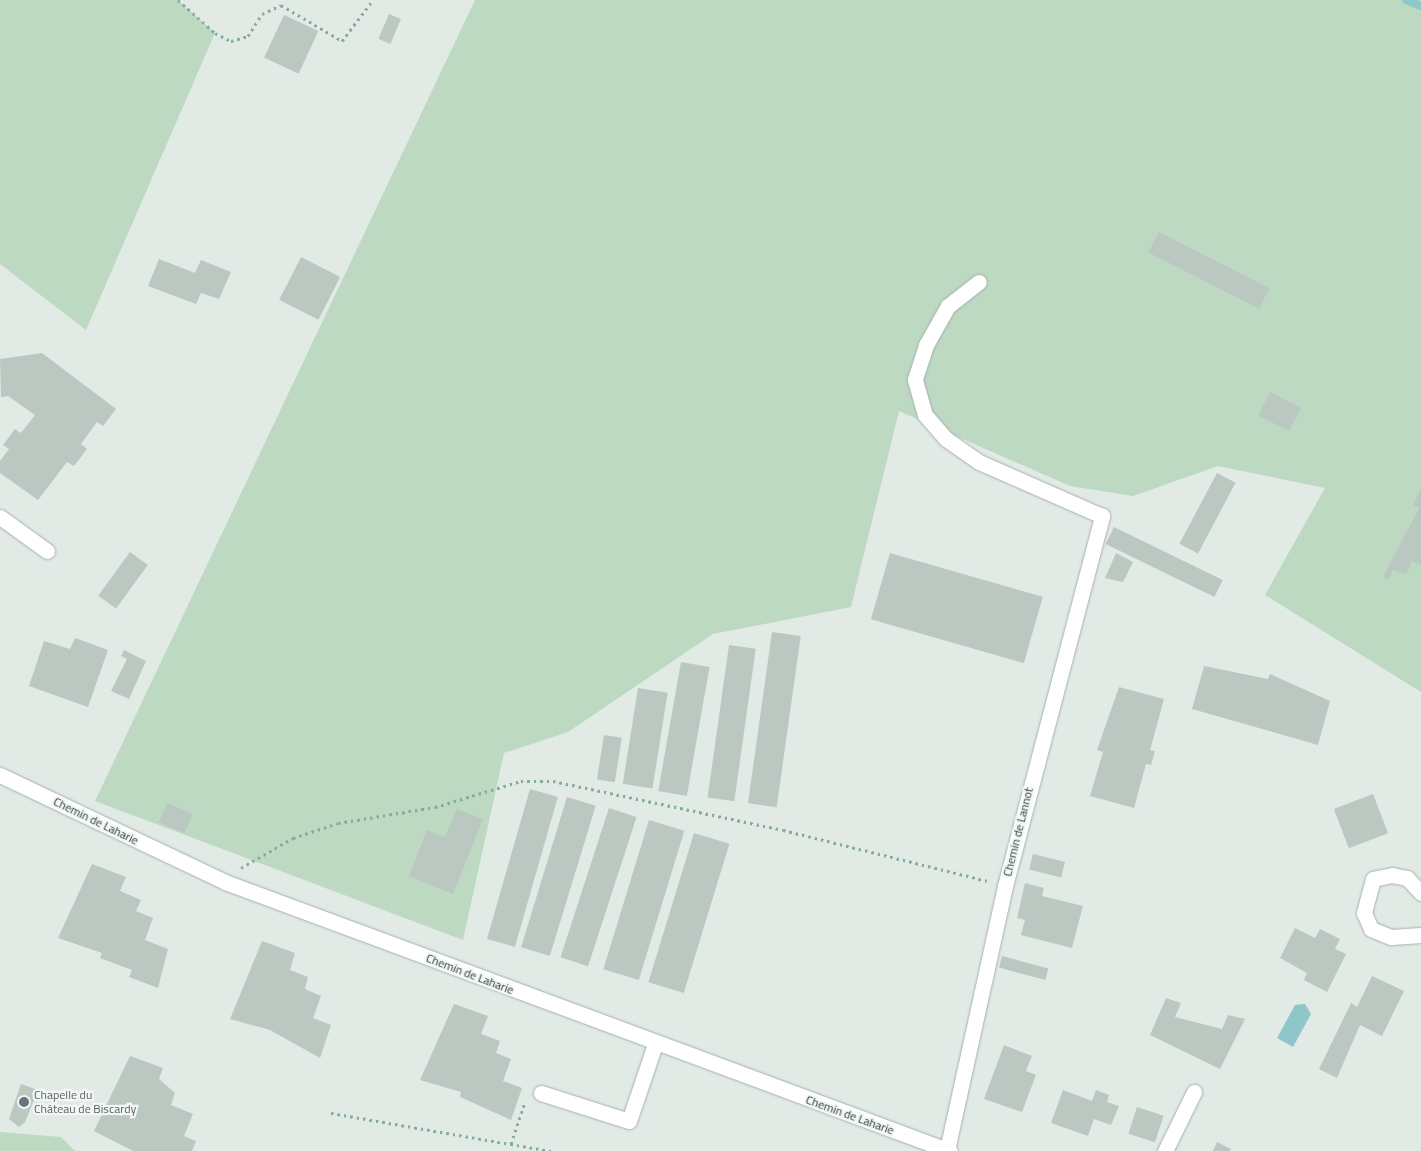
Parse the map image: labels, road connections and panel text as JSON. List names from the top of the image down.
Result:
{
  "streets": {
    "street": ["Chemin de Laharie", "Chemin de Lannot"]
  },
  "crossings": [
    ["Chemin de Laharie", "Chemin de Lannot"]
  ],
  "places": ["Chapelle du Château de Biscardy"]
}
